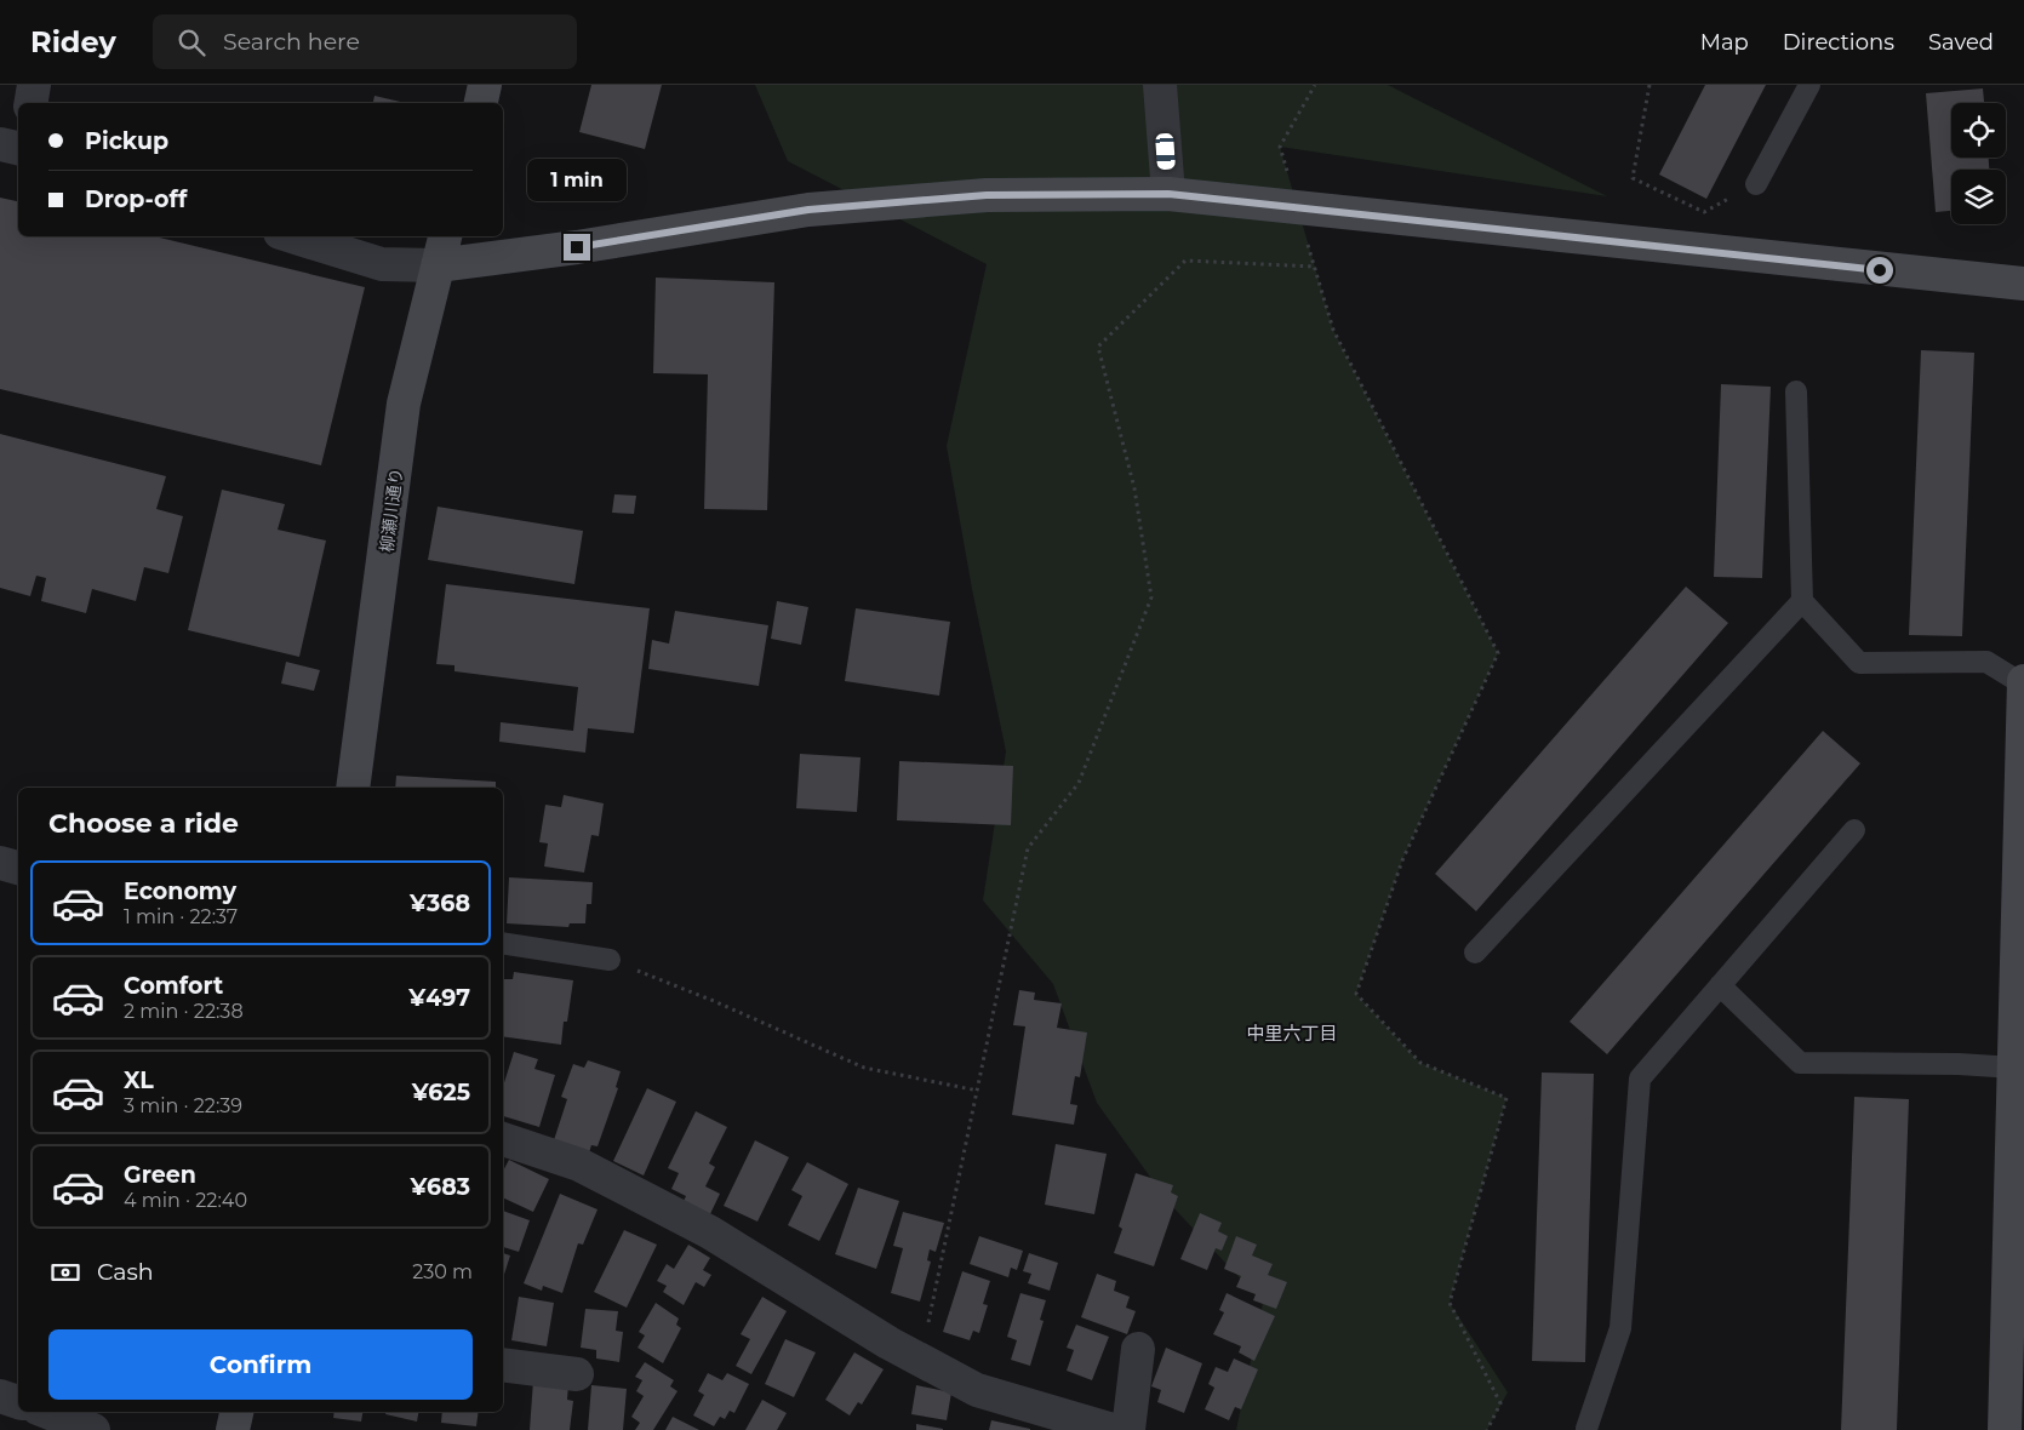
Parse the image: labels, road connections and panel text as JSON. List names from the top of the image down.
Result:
{
  "streets": {
    "street": ["柳瀬川通り"]
  },
  "districts": ["中里六丁目"],
  "page": {
    "header": "Ridey",
    "search": "Search here",
    "nav": ["Map", "Directions", "Saved"],
    "banner": ["Pickup", "Drop-off"],
    "bubble": "1 min",
    "heading": "Choose a ride",
    "list": [
      {
        "name": "Economy",
        "note": "1 min · 22:37",
        "value": "¥368"
      },
      {
        "name": "Comfort",
        "note": "2 min · 22:38",
        "value": "¥497"
      },
      {
        "name": "XL",
        "note": "3 min · 22:39",
        "value": "¥625"
      },
      {
        "name": "Green",
        "note": "4 min · 22:40",
        "value": "¥683"
      }
    ],
    "pay": ["Cash", "230 m"],
    "buttons": "Confirm"
  }
}
